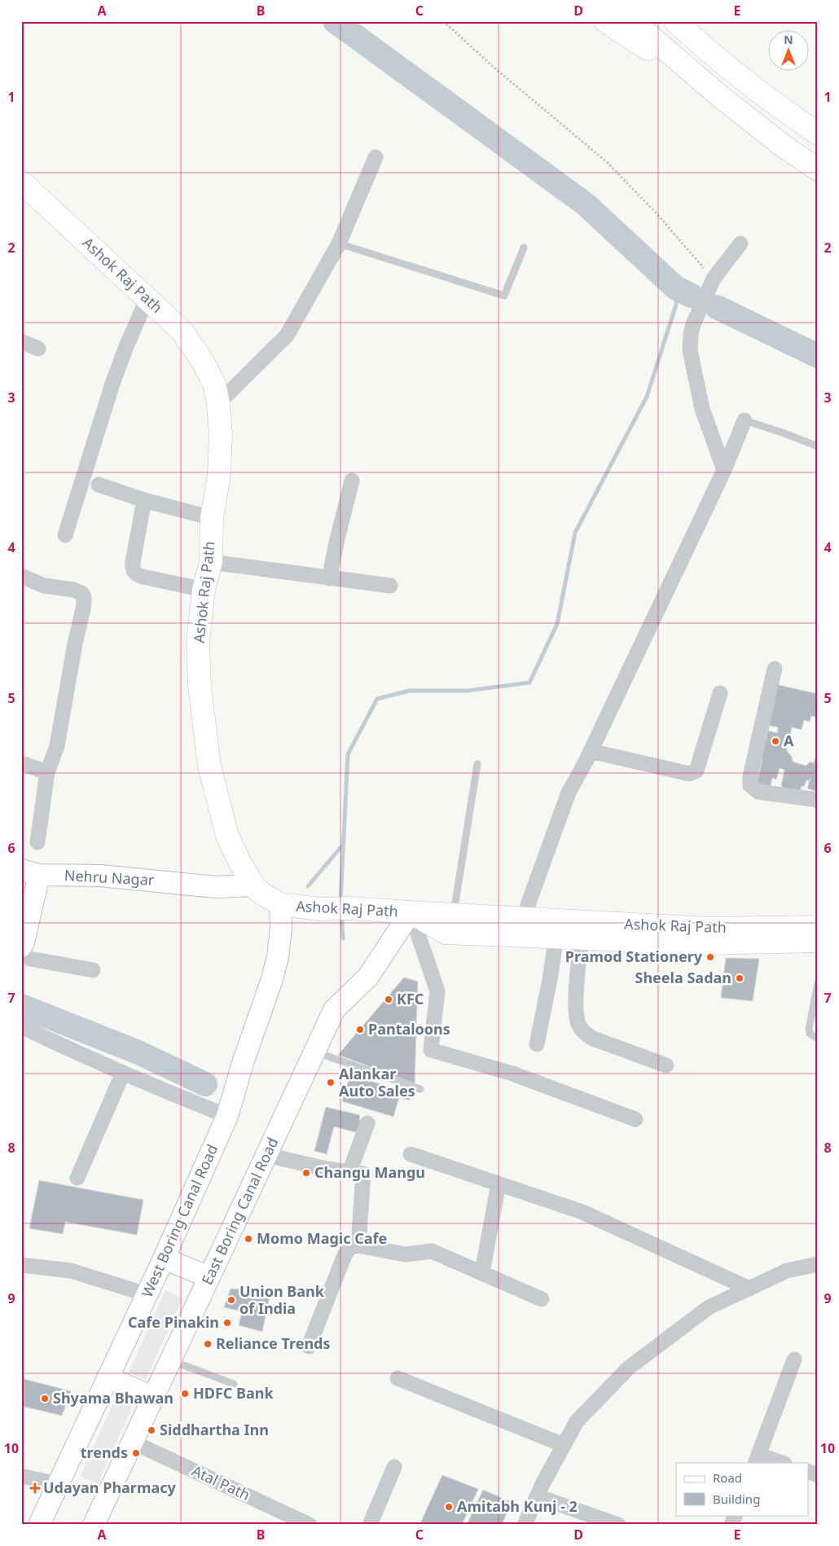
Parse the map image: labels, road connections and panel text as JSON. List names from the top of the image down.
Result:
{
  "streets": {
    "main road": [
      "Ashok Raj Path",
      "Nehru Nagar",
      "East Boring Canal Road",
      "West Boring Canal Road"
    ],
    "street": ["Atal Path"]
  },
  "crossings": [
    ["Ashok Raj Path", "Nehru Nagar"],
    ["Ashok Raj Path", "East Boring Canal Road"],
    ["Ashok Raj Path", "West Boring Canal Road"],
    ["East Boring Canal Road", "Atal Path"]
  ],
  "places": {
    "other": [
      "A",
      "Pramod Stationery",
      "Sheela Sadan",
      "KFC",
      "Pantaloons",
      "Alankar Auto Sales",
      "Changu Mangu",
      "Momo Magic Cafe",
      "Union Bank of India",
      "Cafe Pinakin",
      "Reliance Trends",
      "HDFC Bank",
      "Shyama Bhawan",
      "Siddhartha Inn",
      "trends",
      "Amitabh Kunj - 2"
    ],
    "health": ["Udayan Pharmacy"]
  },
  "legend": ["Road", "Building"],
  "north": "top",
  "grid": {
    "columns": [
      "A",
      "B",
      "C",
      "D",
      "E"
    ],
    "rows": [
      "1",
      "2",
      "3",
      "4",
      "5",
      "6",
      "7",
      "8",
      "9",
      "10"
    ]
  }
}
